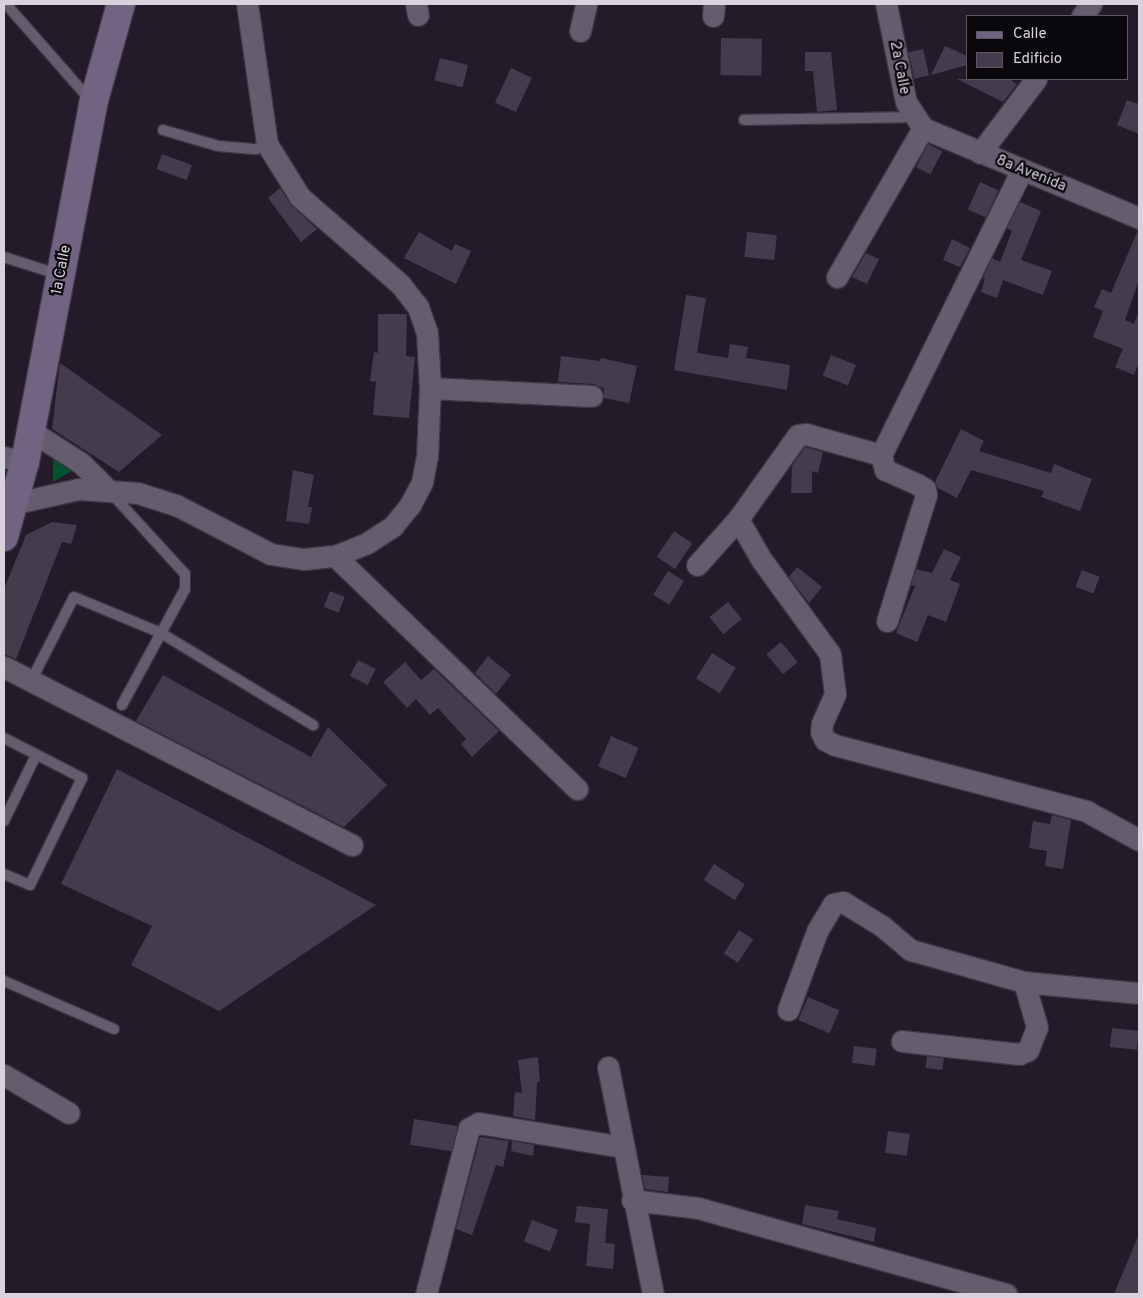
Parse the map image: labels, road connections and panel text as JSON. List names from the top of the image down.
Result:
{
  "streets": {
    "main road": ["1a Calle"],
    "street": ["2a Calle", "8a Avenida"]
  },
  "crossings": [
    ["2a Calle", "8a Avenida"]
  ],
  "legend": ["Calle", "Edificio"]
}
